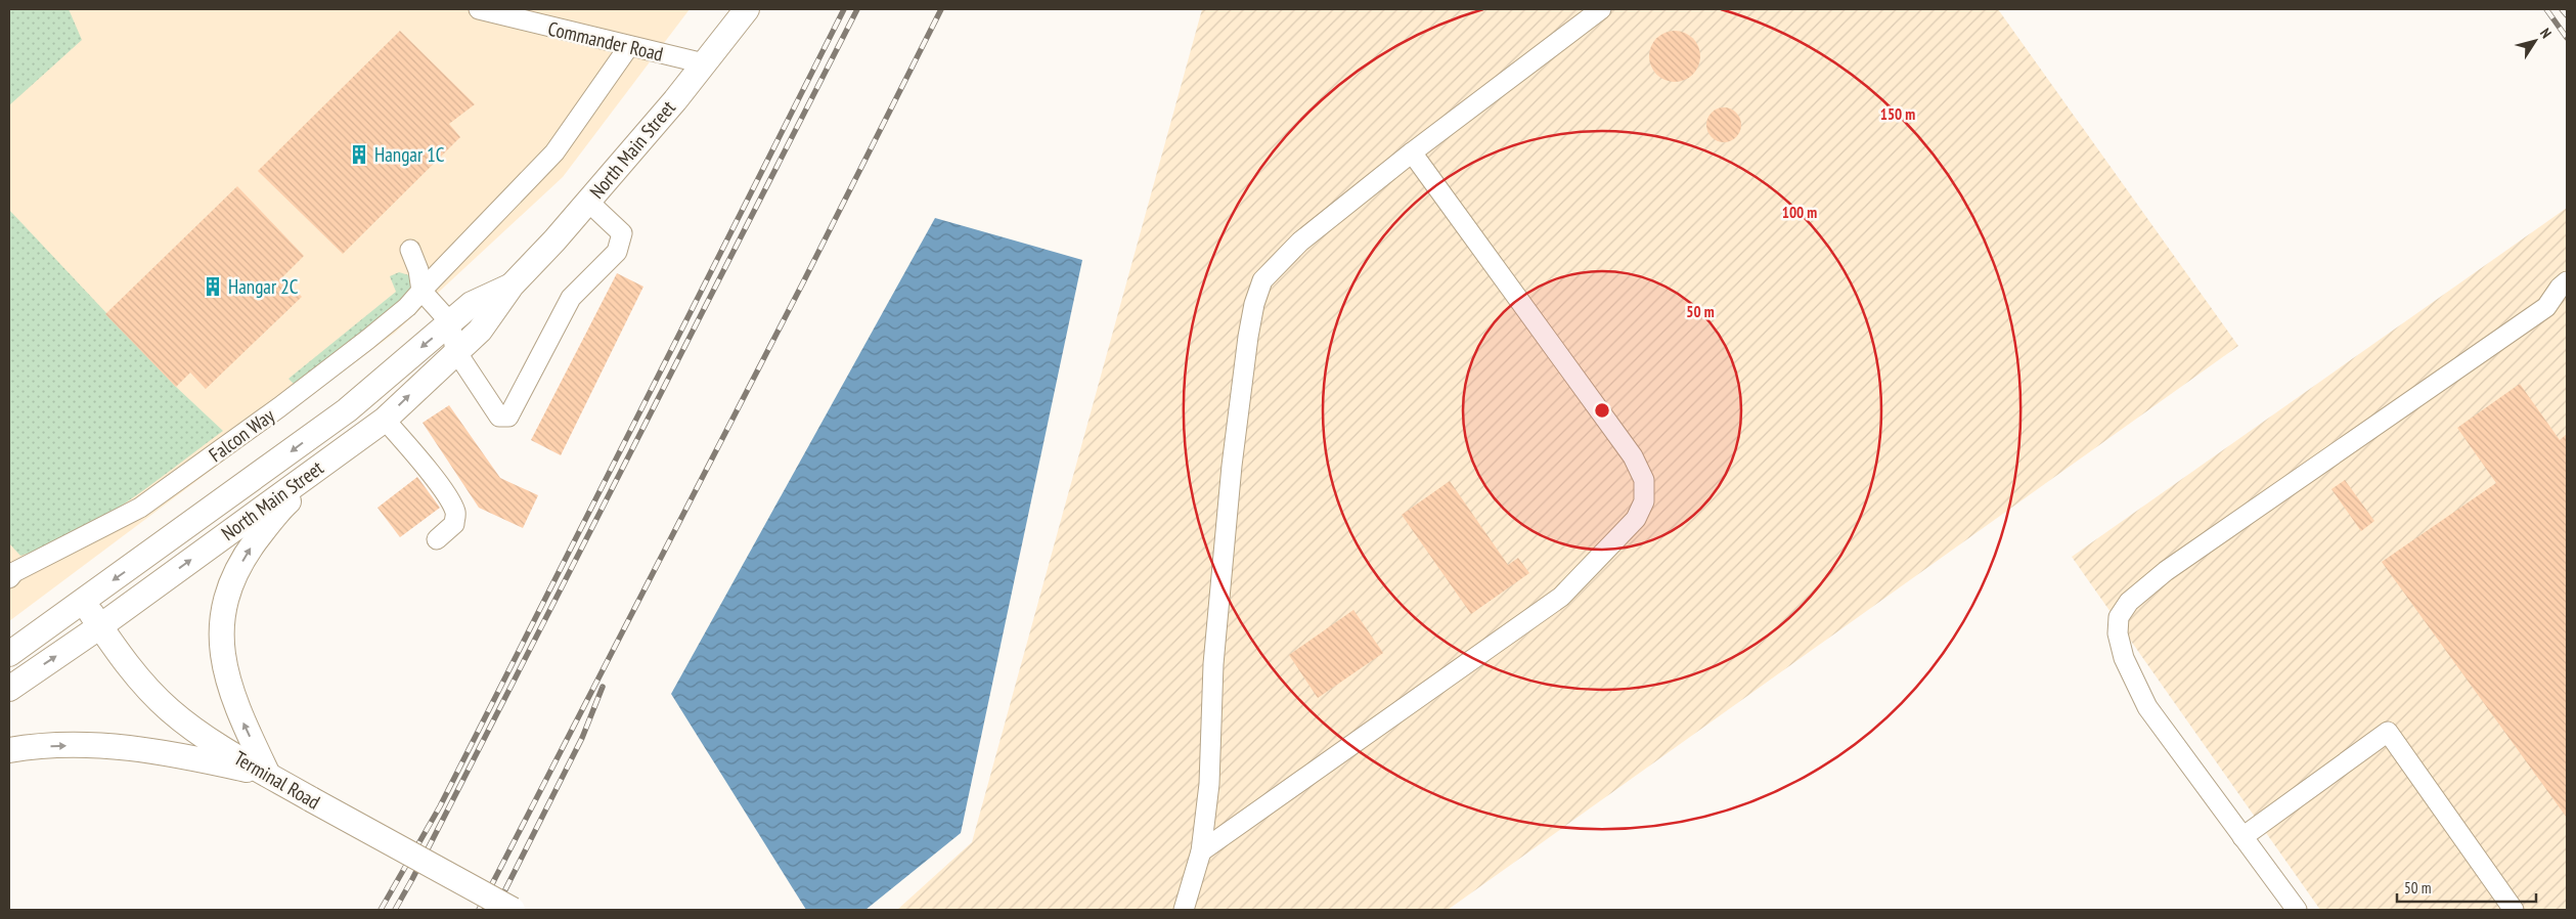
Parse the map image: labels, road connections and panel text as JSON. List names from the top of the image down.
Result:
{
  "streets": {
    "main road": ["North Main Street", "Terminal Road"],
    "street": ["Commander Road", "Falcon Way"]
  },
  "crossings": [
    ["Commander Road", "North Main Street"],
    ["Commander Road", "Falcon Way"],
    ["North Main Street", "Terminal Road"]
  ],
  "places": {
    "building": ["Hangar 1C", "Hangar 2C"]
  },
  "scale_bar": "50 m",
  "north": "top right",
  "rings": ["150 m", "100 m", "50 m"]
}
